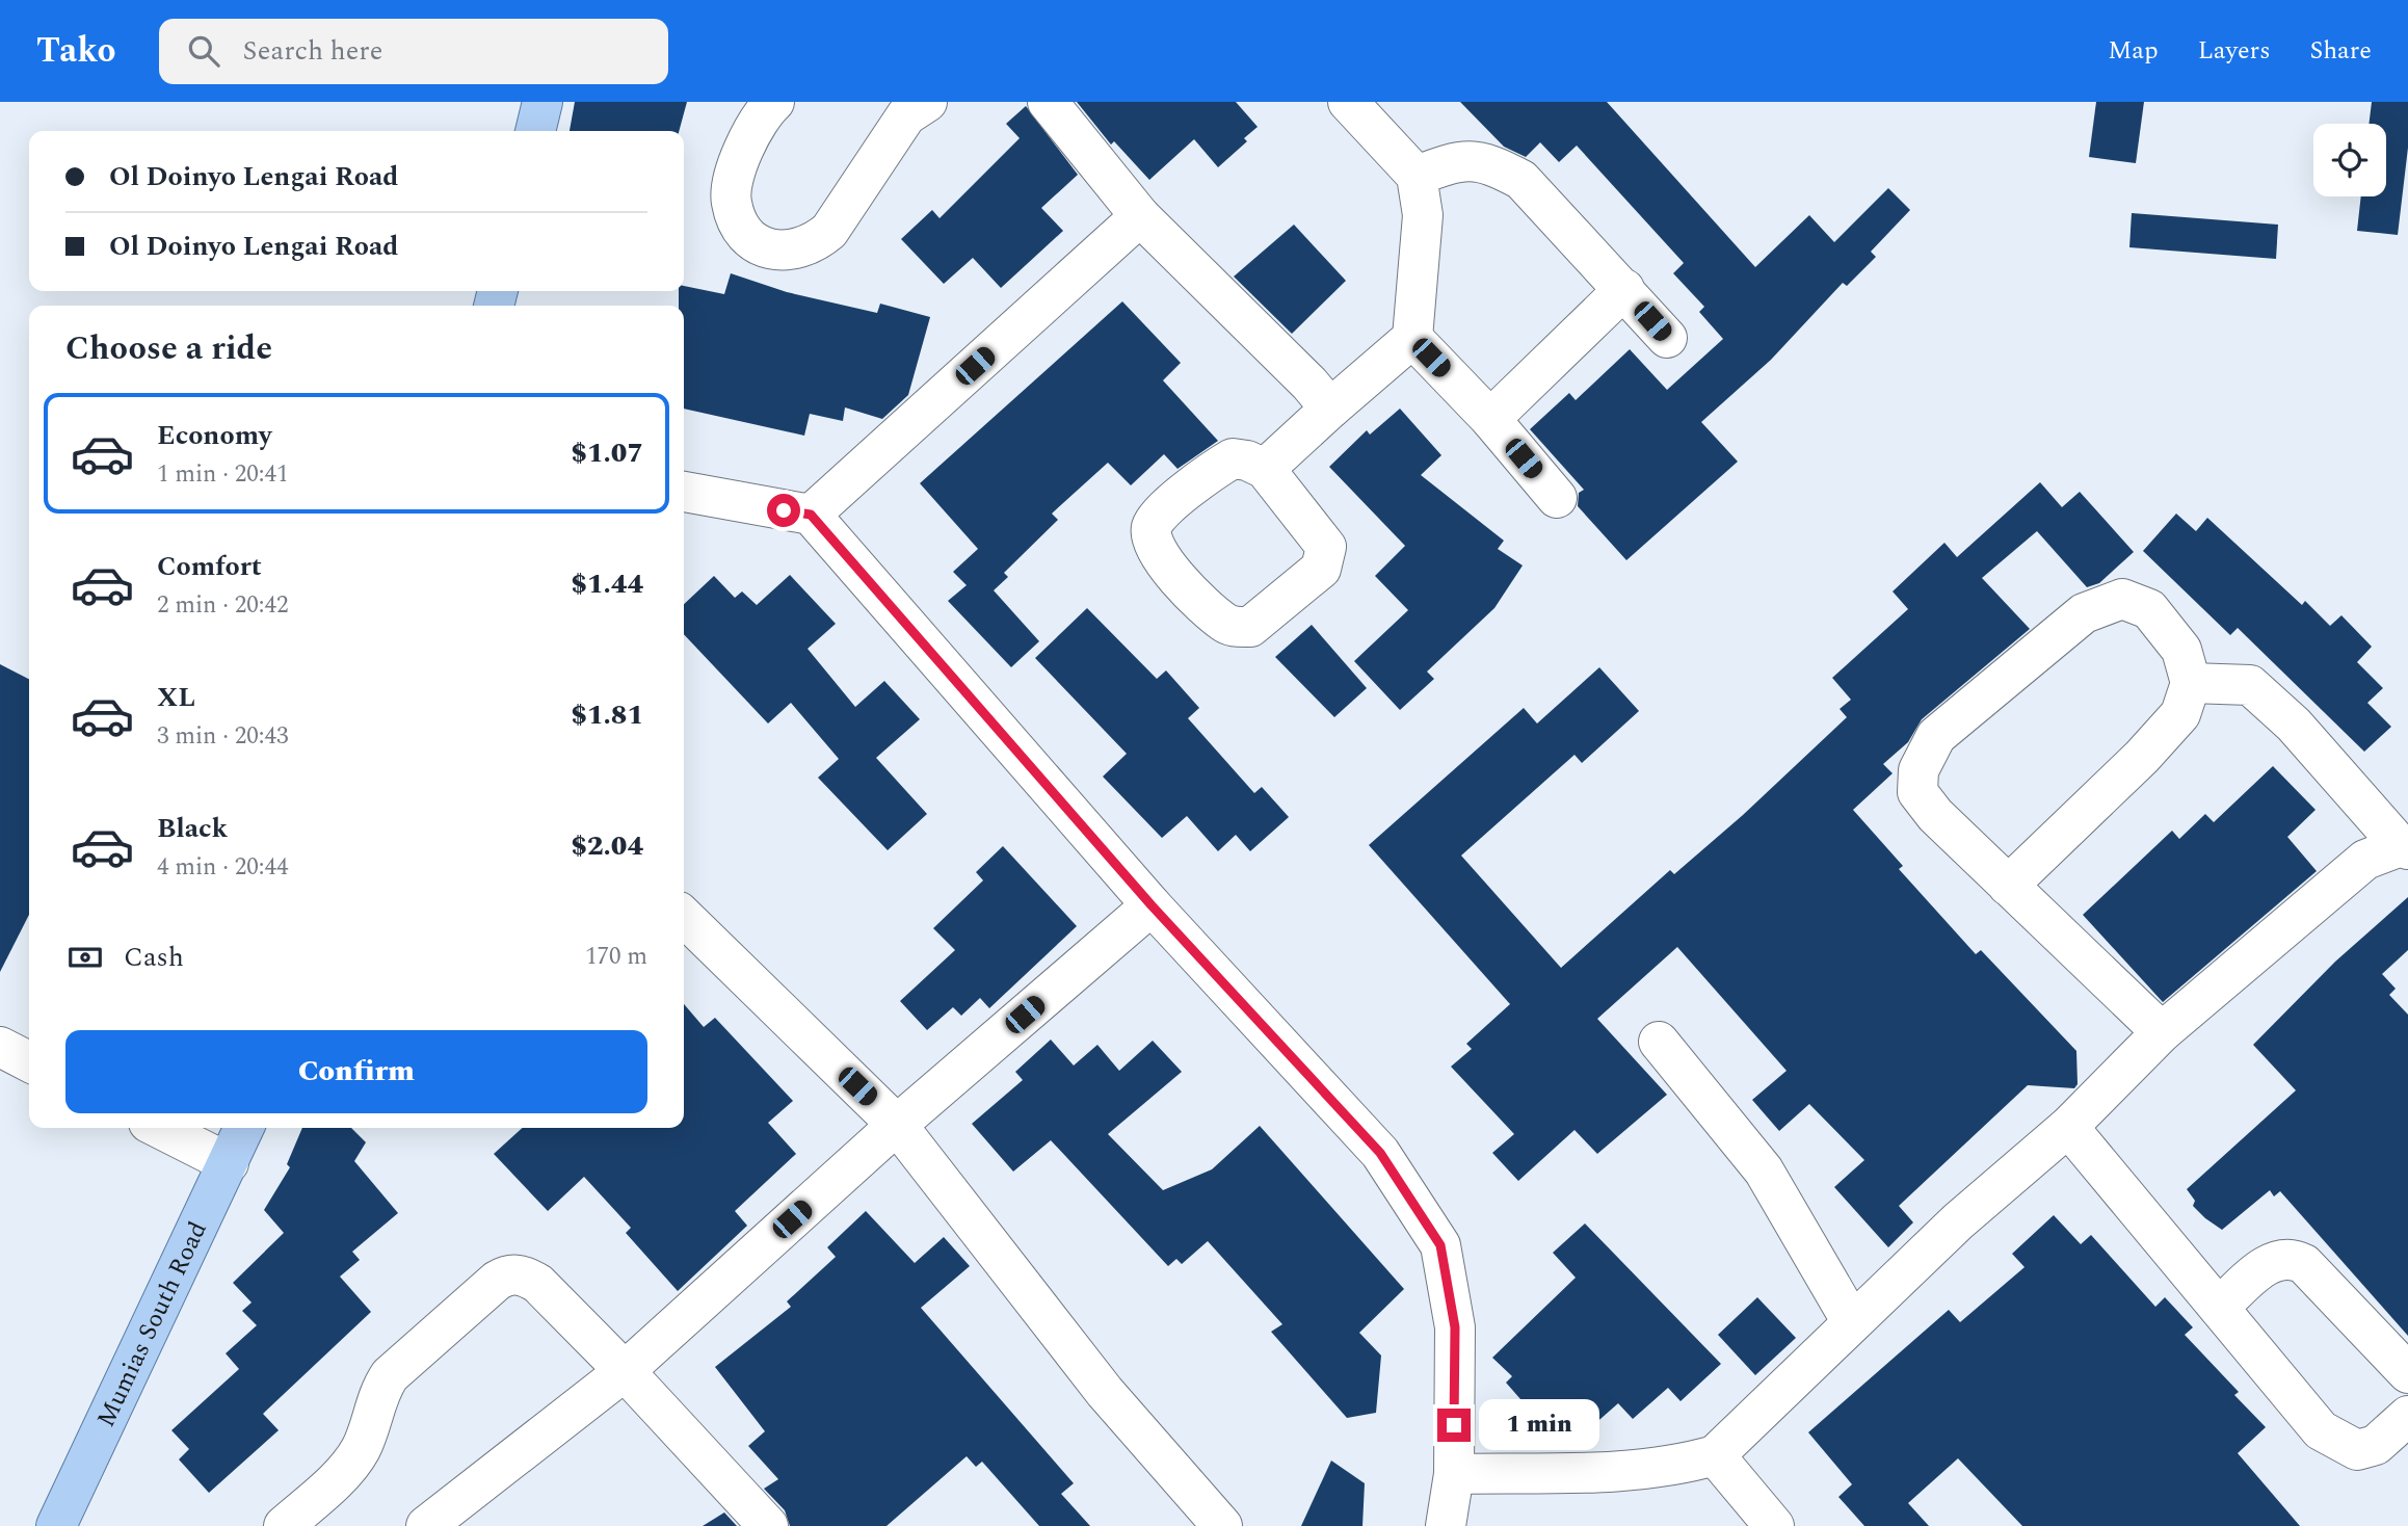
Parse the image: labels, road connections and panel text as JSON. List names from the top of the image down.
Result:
{
  "streets": {
    "main road": ["Mumias South Road"]
  },
  "page": {
    "header": "Tako",
    "search": "Search here",
    "nav": ["Map", "Layers", "Share"],
    "banner": ["Ol Doinyo Lengai Road", "Ol Doinyo Lengai Road"],
    "heading": "Choose a ride",
    "list": [
      {
        "name": "Economy",
        "note": "1 min · 20:41",
        "value": "$1.07"
      },
      {
        "name": "Comfort",
        "note": "2 min · 20:42",
        "value": "$1.44"
      },
      {
        "name": "XL",
        "note": "3 min · 20:43",
        "value": "$1.81"
      },
      {
        "name": "Black",
        "note": "4 min · 20:44",
        "value": "$2.04"
      }
    ],
    "pay": ["Cash", "170 m"],
    "buttons": "Confirm",
    "bubble": "1 min"
  }
}
